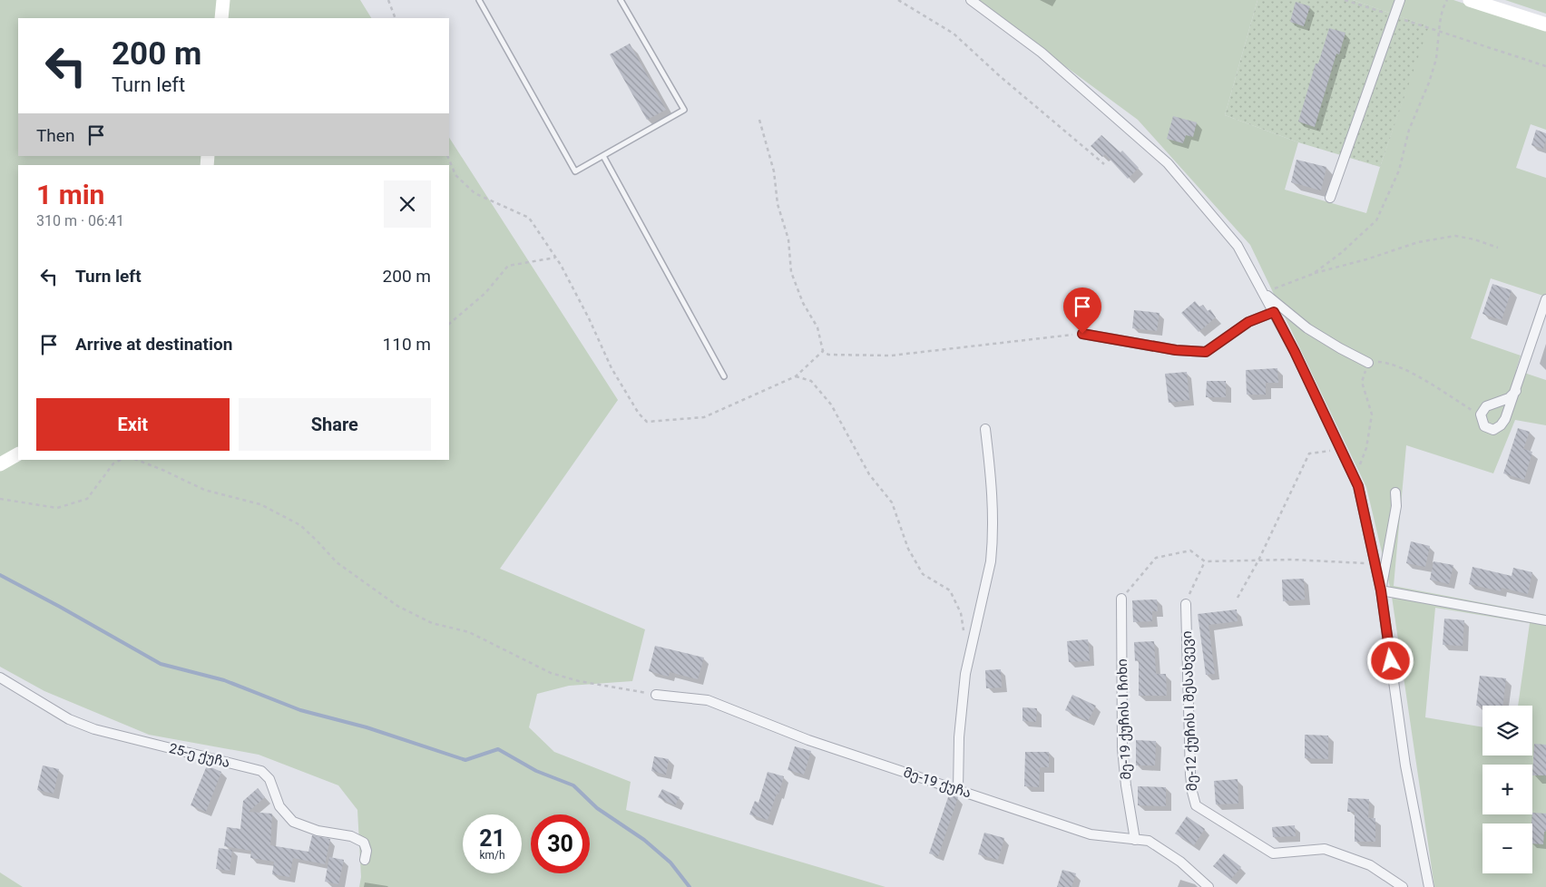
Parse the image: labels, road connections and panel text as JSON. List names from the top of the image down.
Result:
{
  "streets": {
    "street": [
      "მე-12 ქუჩის I შესახვევი",
      "მე-19 ქუჩის I ჩიხი",
      "25-ე ქუჩა",
      "მე-19 ქუჩა"
    ]
  },
  "crossings": [
    ["მე-19 ქუჩის I ჩიხი", "მე-19 ქუჩა"]
  ],
  "page": {
    "turn": ["200 m", "Turn left"],
    "then": "Then",
    "heading": ["1 min", "310 m · 06:41"],
    "list": [
      {
        "name": "Turn left",
        "value": "200 m"
      },
      {
        "name": "Arrive at destination",
        "value": "110 m"
      }
    ],
    "buttons": ["Exit", "Share"],
    "map_buttons": ["+", "−"],
    "speed": "21 km/h",
    "limit": "30"
  }
}
